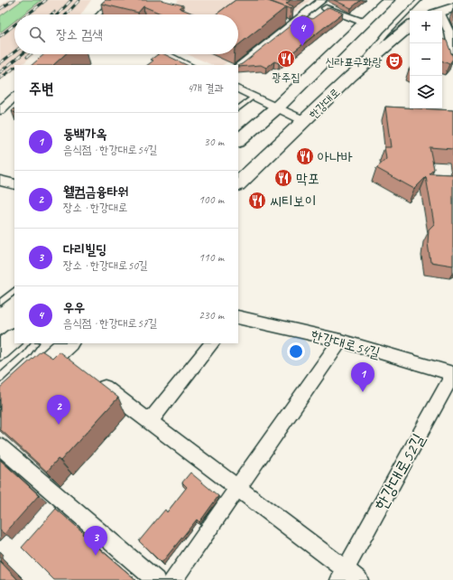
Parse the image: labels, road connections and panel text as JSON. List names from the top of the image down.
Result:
{
  "streets": {
    "main road": ["한강대로"],
    "street": ["한강대로54길", "한강대로52길"]
  },
  "crossings": [
    ["한강대로54길", "한강대로52길"]
  ],
  "places": {
    "restaurant": [
      "광주집",
      "아나바",
      "막포",
      "씨티보이"
    ],
    "theatre": ["신라표구화랑"]
  },
  "page": {
    "map_buttons": ["+", "−"],
    "search": "장소 검색",
    "pins": [
      "4",
      "1",
      "2",
      "3"
    ],
    "heading": ["주변", "4개 결과"],
    "list": [
      {
        "mark": "1",
        "name": "동백가옥",
        "note": "음식점 · 한강대로54길",
        "value": "30 m"
      },
      {
        "mark": "2",
        "name": "웰컴금융타워",
        "note": "장소 · 한강대로",
        "value": "100 m"
      },
      {
        "mark": "3",
        "name": "다리빌딩",
        "note": "장소 · 한강대로50길",
        "value": "110 m"
      },
      {
        "mark": "4",
        "name": "우우",
        "note": "음식점 · 한강대로57길",
        "value": "230 m"
      }
    ]
  }
}
